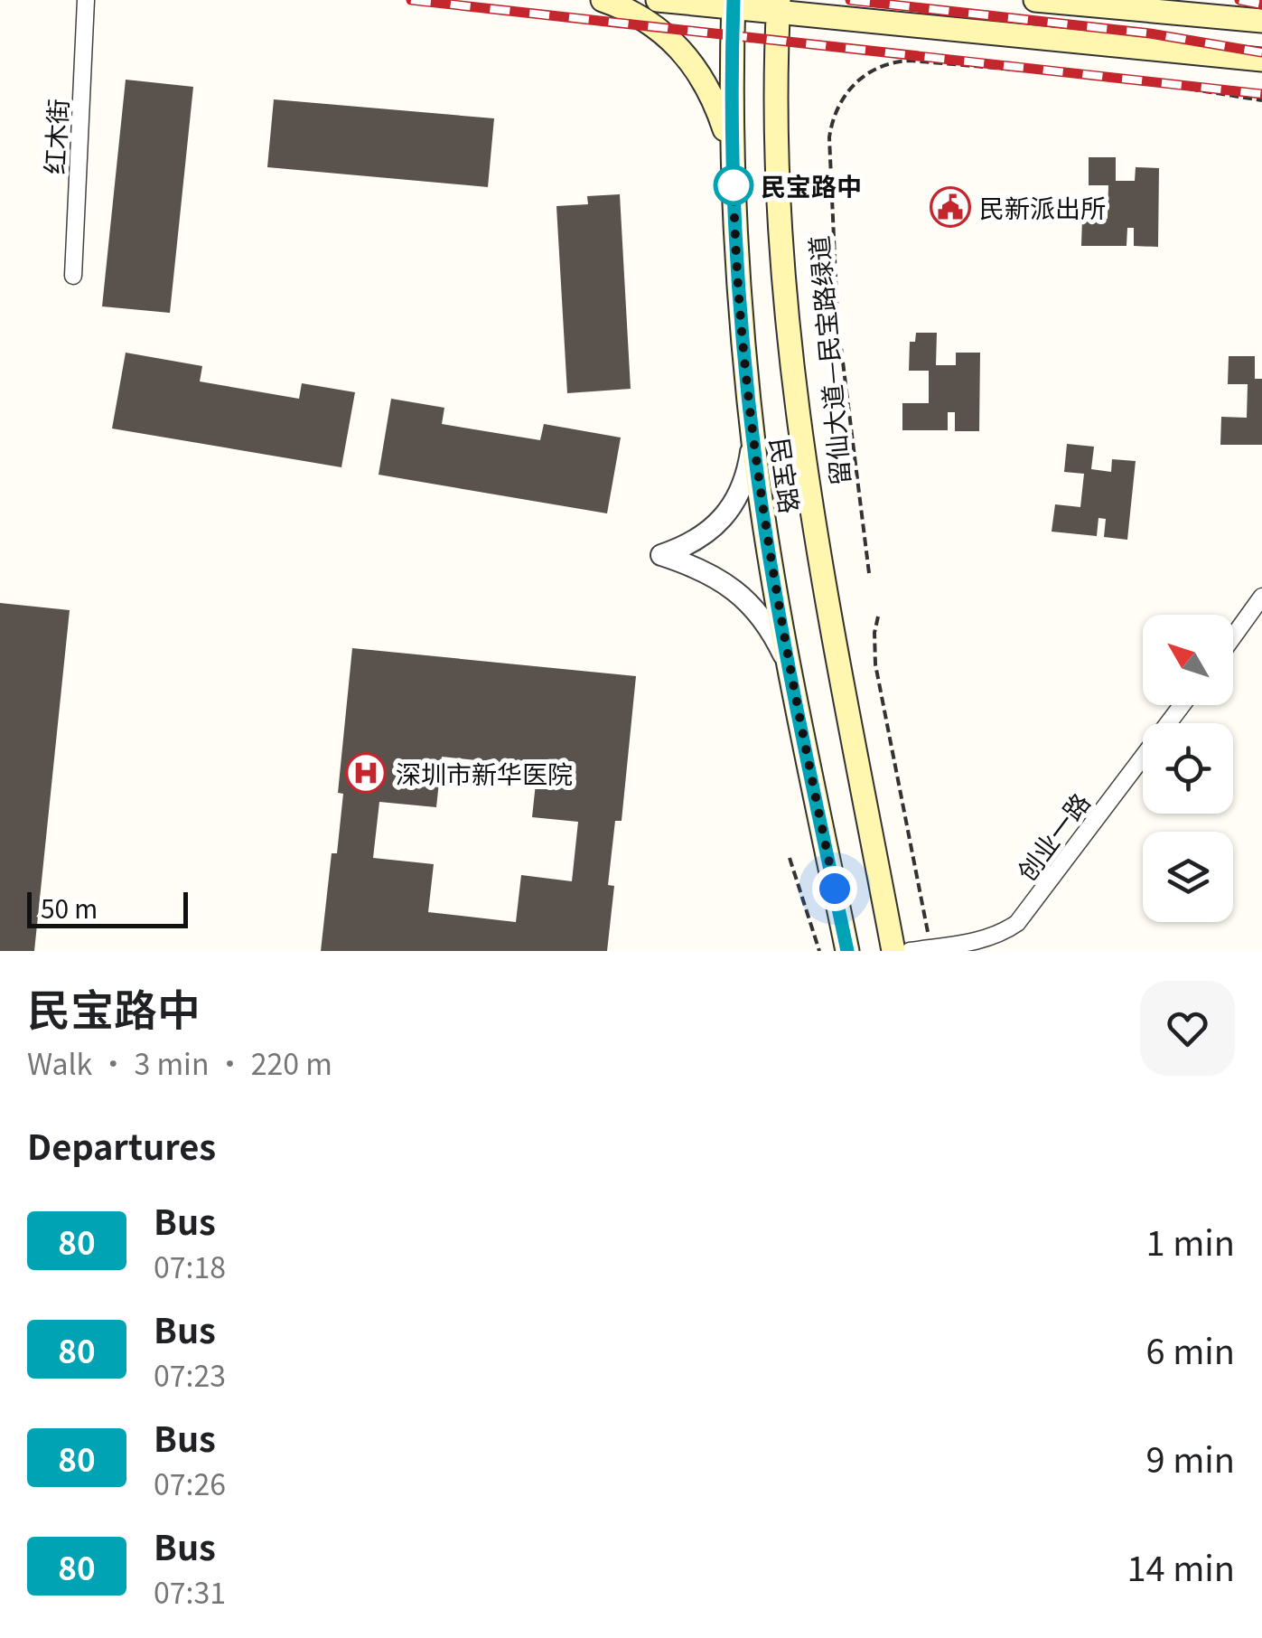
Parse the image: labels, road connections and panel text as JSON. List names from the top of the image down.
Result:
{
  "streets": {
    "main road": ["民宝路"],
    "street": ["红木街", "创业一路"],
    "path": ["留仙大道—民宝路绿道"]
  },
  "places": {
    "other": ["民宝路中"],
    "public building": ["民新派出所"],
    "hospital": ["深圳市新华医院"]
  },
  "lines": ["bus line 80"],
  "scale_bar": "50 m",
  "north": "top left",
  "page": {
    "scale": "50 m",
    "heading": [
      ["民宝路中", "Walk · 3 min · 220 m"],
      "Departures"
    ],
    "list": [
      {
        "mark": "80",
        "name": "Bus",
        "note": "07:18",
        "value": "1 min"
      },
      {
        "mark": "80",
        "name": "Bus",
        "note": "07:23",
        "value": "6 min"
      },
      {
        "mark": "80",
        "name": "Bus",
        "note": "07:26",
        "value": "9 min"
      },
      {
        "mark": "80",
        "name": "Bus",
        "note": "07:31",
        "value": "14 min"
      }
    ]
  }
}
